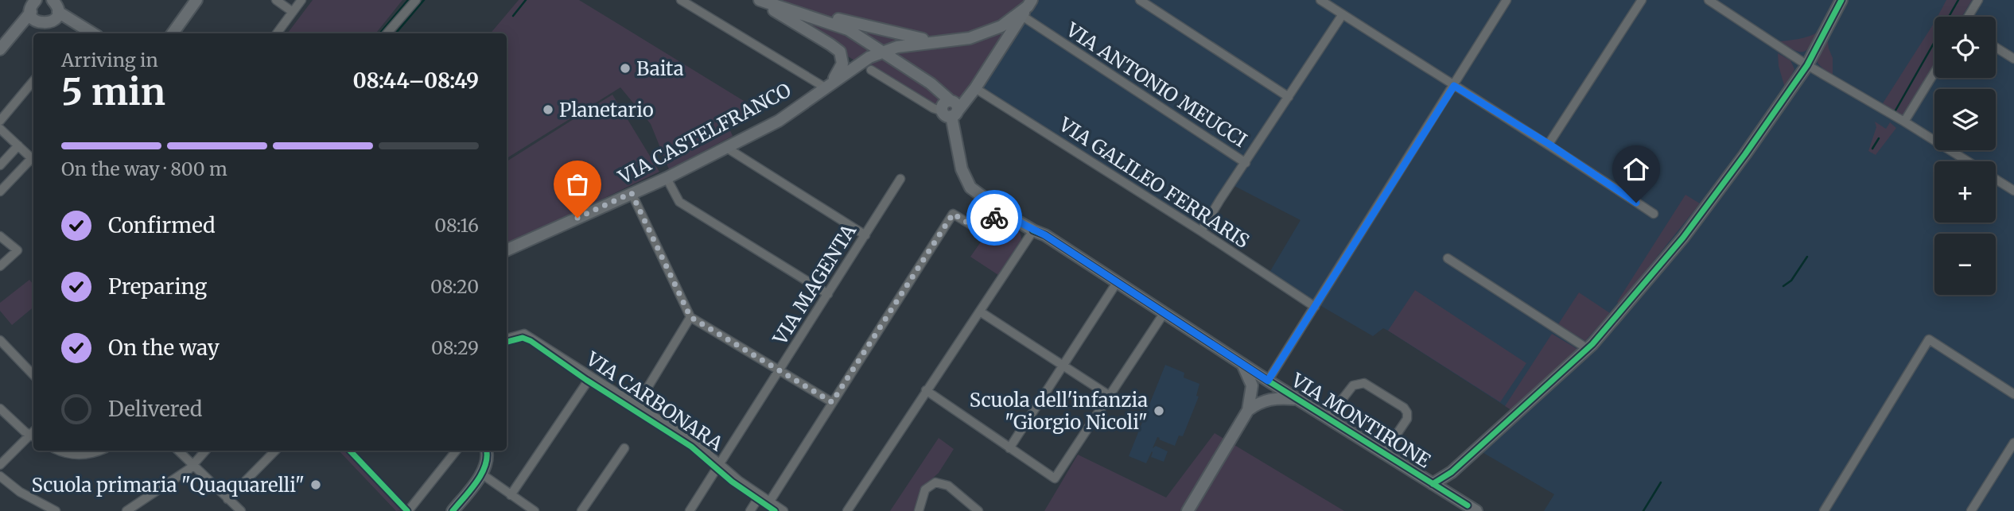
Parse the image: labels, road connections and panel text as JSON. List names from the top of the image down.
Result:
{
  "streets": {
    "street": [
      "VIA ANTONIO MEUCCI",
      "VIA CASTELFRANCO",
      "VIA GALILEO FERRARIS",
      "VIA MAGENTA",
      "VIA CARBONARA",
      "VIA MONTIRONE"
    ]
  },
  "crossings": [
    ["VIA ANTONIO MEUCCI", "VIA CASTELFRANCO"],
    ["VIA CASTELFRANCO", "VIA MONTIRONE"],
    ["VIA MAGENTA", "VIA CARBONARA"]
  ],
  "places": [
    "Baita",
    "Planetario",
    "Scuola dell'infanzia \"Giorgio Nicoli\"",
    "Scuola primaria \"Quaquarelli\""
  ],
  "page": {
    "map_buttons": ["+", "−"],
    "heading": ["5 min", "Arriving in", "08:44–08:49"],
    "bar": "On the way · 800 m",
    "list": [
      ["Confirmed", "08:16"],
      ["Preparing", "08:20"],
      ["On the way", "08:29"],
      "Delivered"
    ]
  }
}
